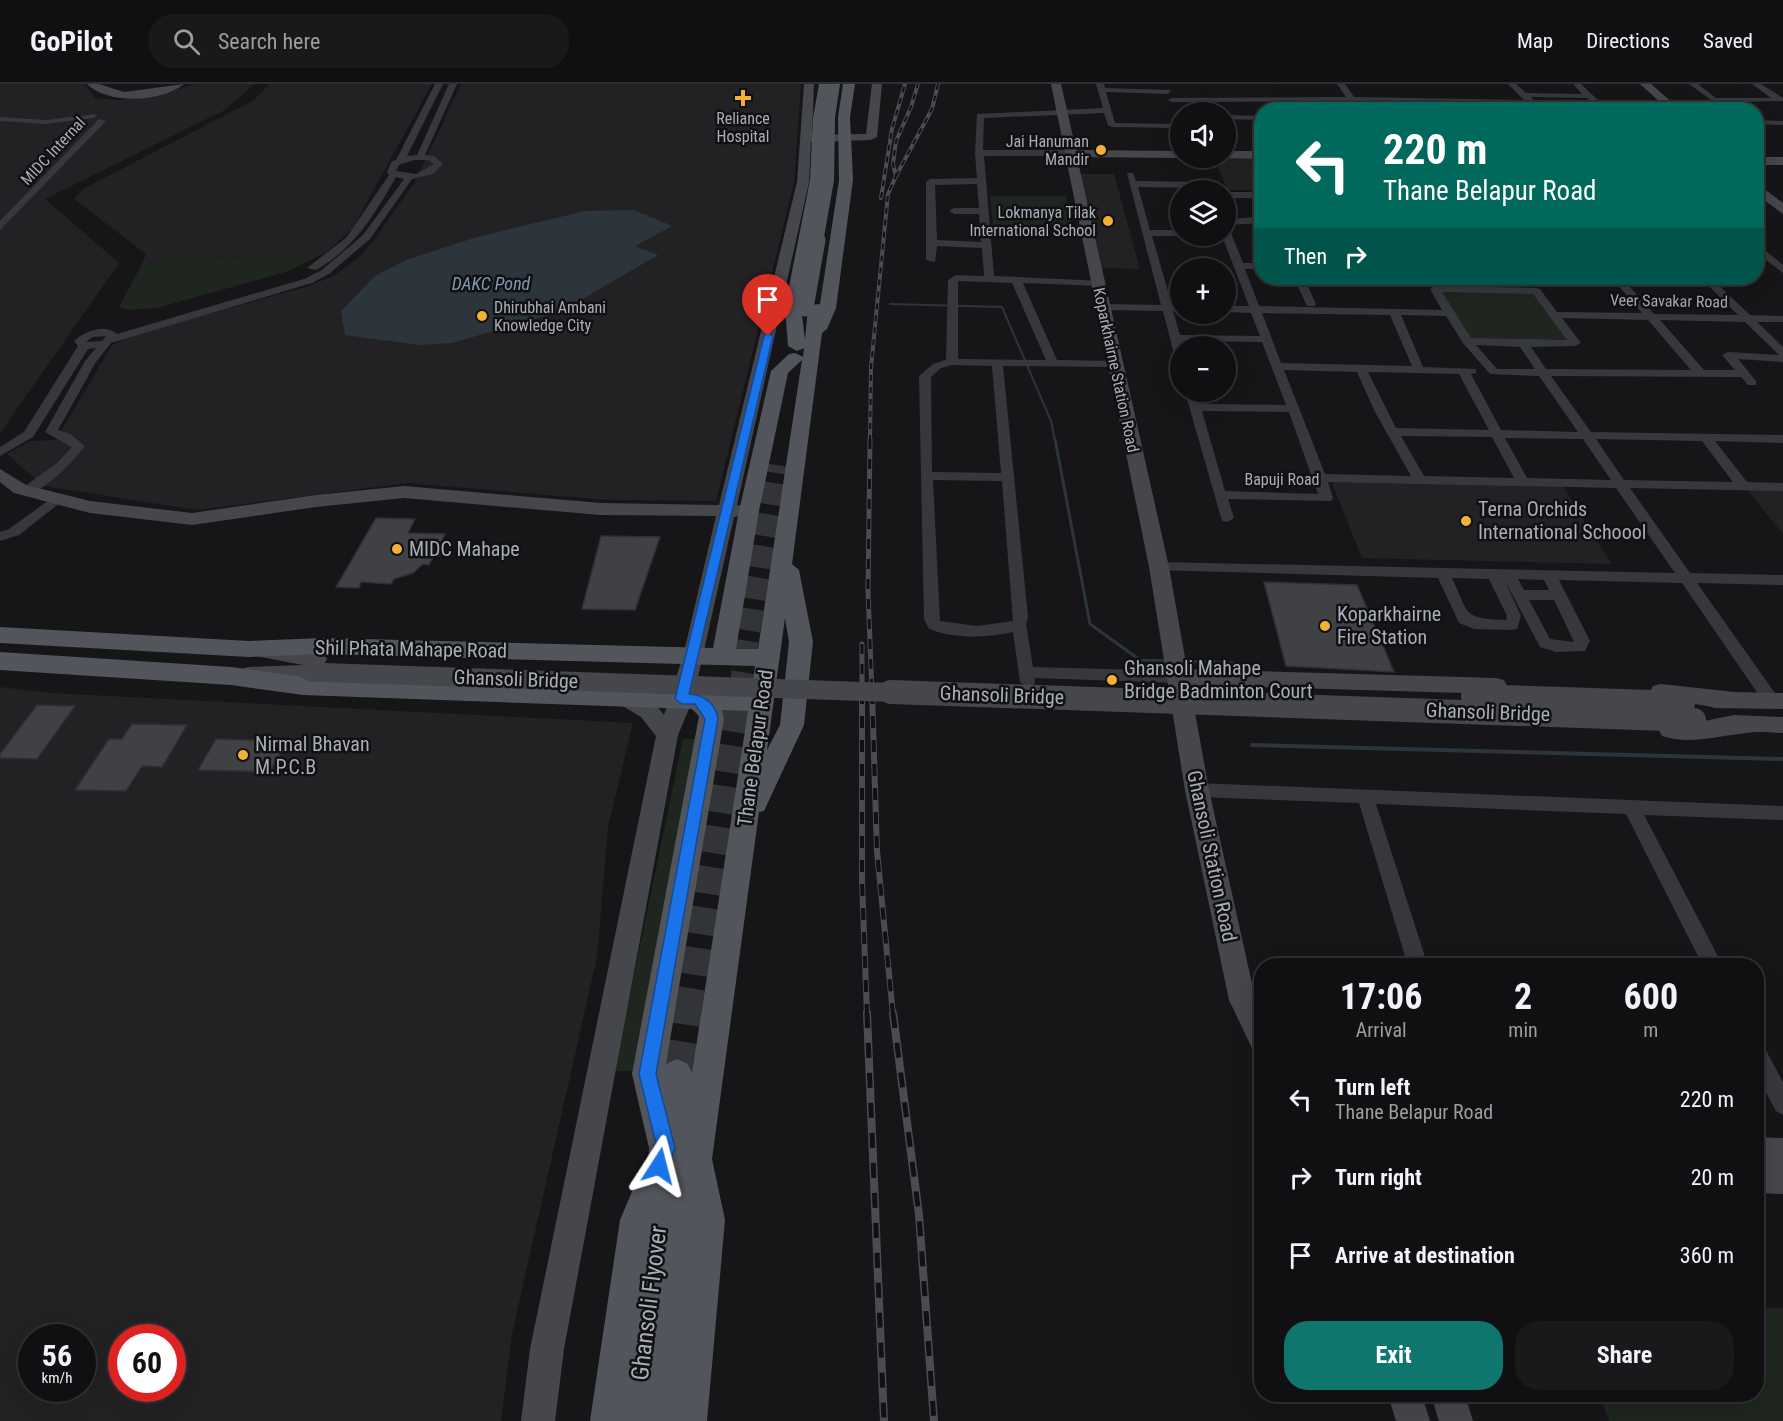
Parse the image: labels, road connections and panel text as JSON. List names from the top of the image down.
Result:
{
  "streets": {
    "main road": ["Shil Phata Mahape Road", "Thane Belapur Road", "Ghansoli Flyover"],
    "street": [
      "MIDC Internal",
      "Veer Savakar Road",
      "Koparkhairne Station Road",
      "Bapuji Road",
      "Ghansoli Bridge",
      "Ghansoli Station Road"
    ]
  },
  "crossings": [
    ["Koparkhairne Station Road", "Ghansoli Station Road"],
    ["Shil Phata Mahape Road", "Ghansoli Bridge"],
    ["Shil Phata Mahape Road", "Thane Belapur Road"],
    ["Thane Belapur Road", "Ghansoli Flyover"]
  ],
  "water": ["DAKC Pond"],
  "places": {
    "health": ["Reliance Hospital"],
    "other": [
      "Jai Hanuman Mandir",
      "Lokmanya Tilak International School",
      "Dhirubhai Ambani Knowledge City",
      "Terna Orchids International Schoool",
      "MIDC Mahape",
      "Koparkhairne Fire Station",
      "Ghansoli Mahape Bridge Badminton Court",
      "Nirmal Bhavan M.P.C.B"
    ]
  },
  "page": {
    "header": "GoPilot",
    "search": "Search here",
    "nav": ["Map", "Directions", "Saved"],
    "map_buttons": ["+", "−"],
    "turn": ["220 m", "Thane Belapur Road"],
    "then": "Then",
    "eta": [
      "17:06",
      "Arrival",
      "2",
      "min",
      "600",
      "m"
    ],
    "list": [
      {
        "name": "Turn left",
        "note": "Thane Belapur Road",
        "value": "220 m"
      },
      {
        "name": "Turn right",
        "value": "20 m"
      },
      {
        "name": "Arrive at destination",
        "value": "360 m"
      }
    ],
    "buttons": ["Exit", "Share"],
    "speed": "56 km/h",
    "limit": "60"
  }
}
